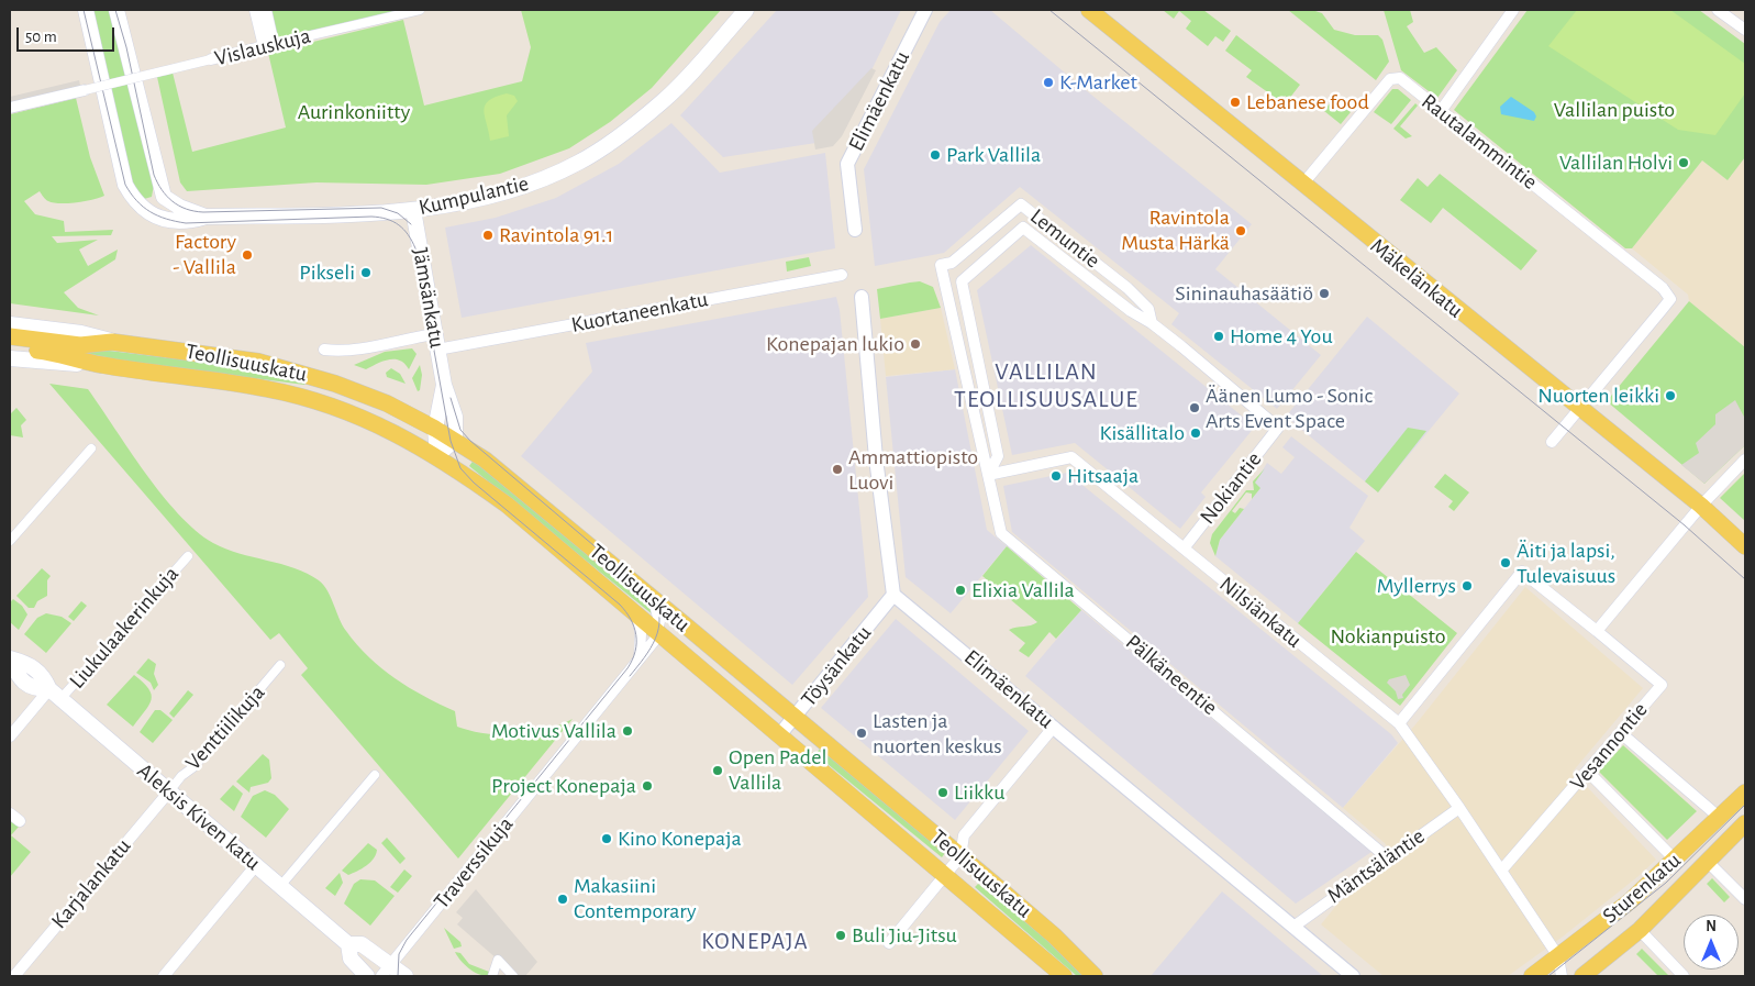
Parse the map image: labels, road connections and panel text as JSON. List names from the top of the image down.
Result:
{
  "streets": {
    "main road": [
      "Kumpulantie",
      "Mäkelänkatu",
      "Jämsänkatu",
      "Teollisuuskatu",
      "Aleksis Kiven katu",
      "Sturenkatu"
    ],
    "street": [
      "Vislauskuja",
      "Elimäenkatu",
      "Rautalammintie",
      "Lemuntie",
      "Kuortaneenkatu",
      "Nokiantie",
      "Nilsiänkatu",
      "Liukulaakerinkuja",
      "Töysänkatu",
      "Pälkäneentie",
      "Venttiilikuja",
      "Vesannontie",
      "Traverssikuja",
      "Mäntsäläntie",
      "Karjalankatu"
    ]
  },
  "crossings": [
    ["Elimäenkatu", "Töysänkatu"],
    ["Elimäenkatu", "Mäntsäläntie"],
    ["Rautalammintie", "Mäkelänkatu"],
    ["Kumpulantie", "Jämsänkatu"],
    ["Lemuntie", "Nokiantie"],
    ["Lemuntie", "Pälkäneentie"],
    ["Jämsänkatu", "Kuortaneenkatu"],
    ["Jämsänkatu", "Teollisuuskatu"],
    ["Teollisuuskatu", "Töysänkatu"],
    ["Teollisuuskatu", "Traverssikuja"],
    ["Nokiantie", "Nilsiänkatu"],
    ["Nilsiänkatu", "Pälkäneentie"],
    ["Nilsiänkatu", "Vesannontie"],
    ["Nilsiänkatu", "Mäntsäläntie"],
    ["Nilsiänkatu", "Sturenkatu"],
    ["Liukulaakerinkuja", "Aleksis Kiven katu"],
    ["Pälkäneentie", "Mäntsäläntie"],
    ["Venttiilikuja", "Aleksis Kiven katu"],
    ["Venttiilikuja", "Karjalankatu"],
    ["Aleksis Kiven katu", "Traverssikuja"],
    ["Aleksis Kiven katu", "Karjalankatu"]
  ],
  "districts": ["VALLILAN TEOLLISUUSALUE", "KONEPAJA"],
  "parks": ["Vallilan puisto", "Aurinkoniitty", "Nokianpuisto"],
  "places": [
    "K-Market",
    "Lebanese food",
    "Park Vallila",
    "Vallilan Holvi",
    "Ravintola Musta Härkä",
    "Ravintola 91.1",
    "Factory - Vallila",
    "Pikseli",
    "Sininauhasäätiö",
    "Home 4 You",
    "Konepajan lukio",
    "Nuorten leikki",
    "Äänen Lumo - Sonic Arts Event Space",
    "Kisällitalo",
    "Ammattiopisto Luovi",
    "Hitsaaja",
    "Äiti ja lapsi, Tulevaisuus",
    "Myllerrys",
    "Elixia Vallila",
    "Motivus Vallila",
    "Lasten ja nuorten keskus",
    "Open Padel Vallila",
    "Project Konepaja",
    "Liikku",
    "Kino Konepaja",
    "Makasiini Contemporary",
    "Buli Jiu-Jitsu"
  ],
  "scale_bar": "50 m",
  "north": "top"
}
